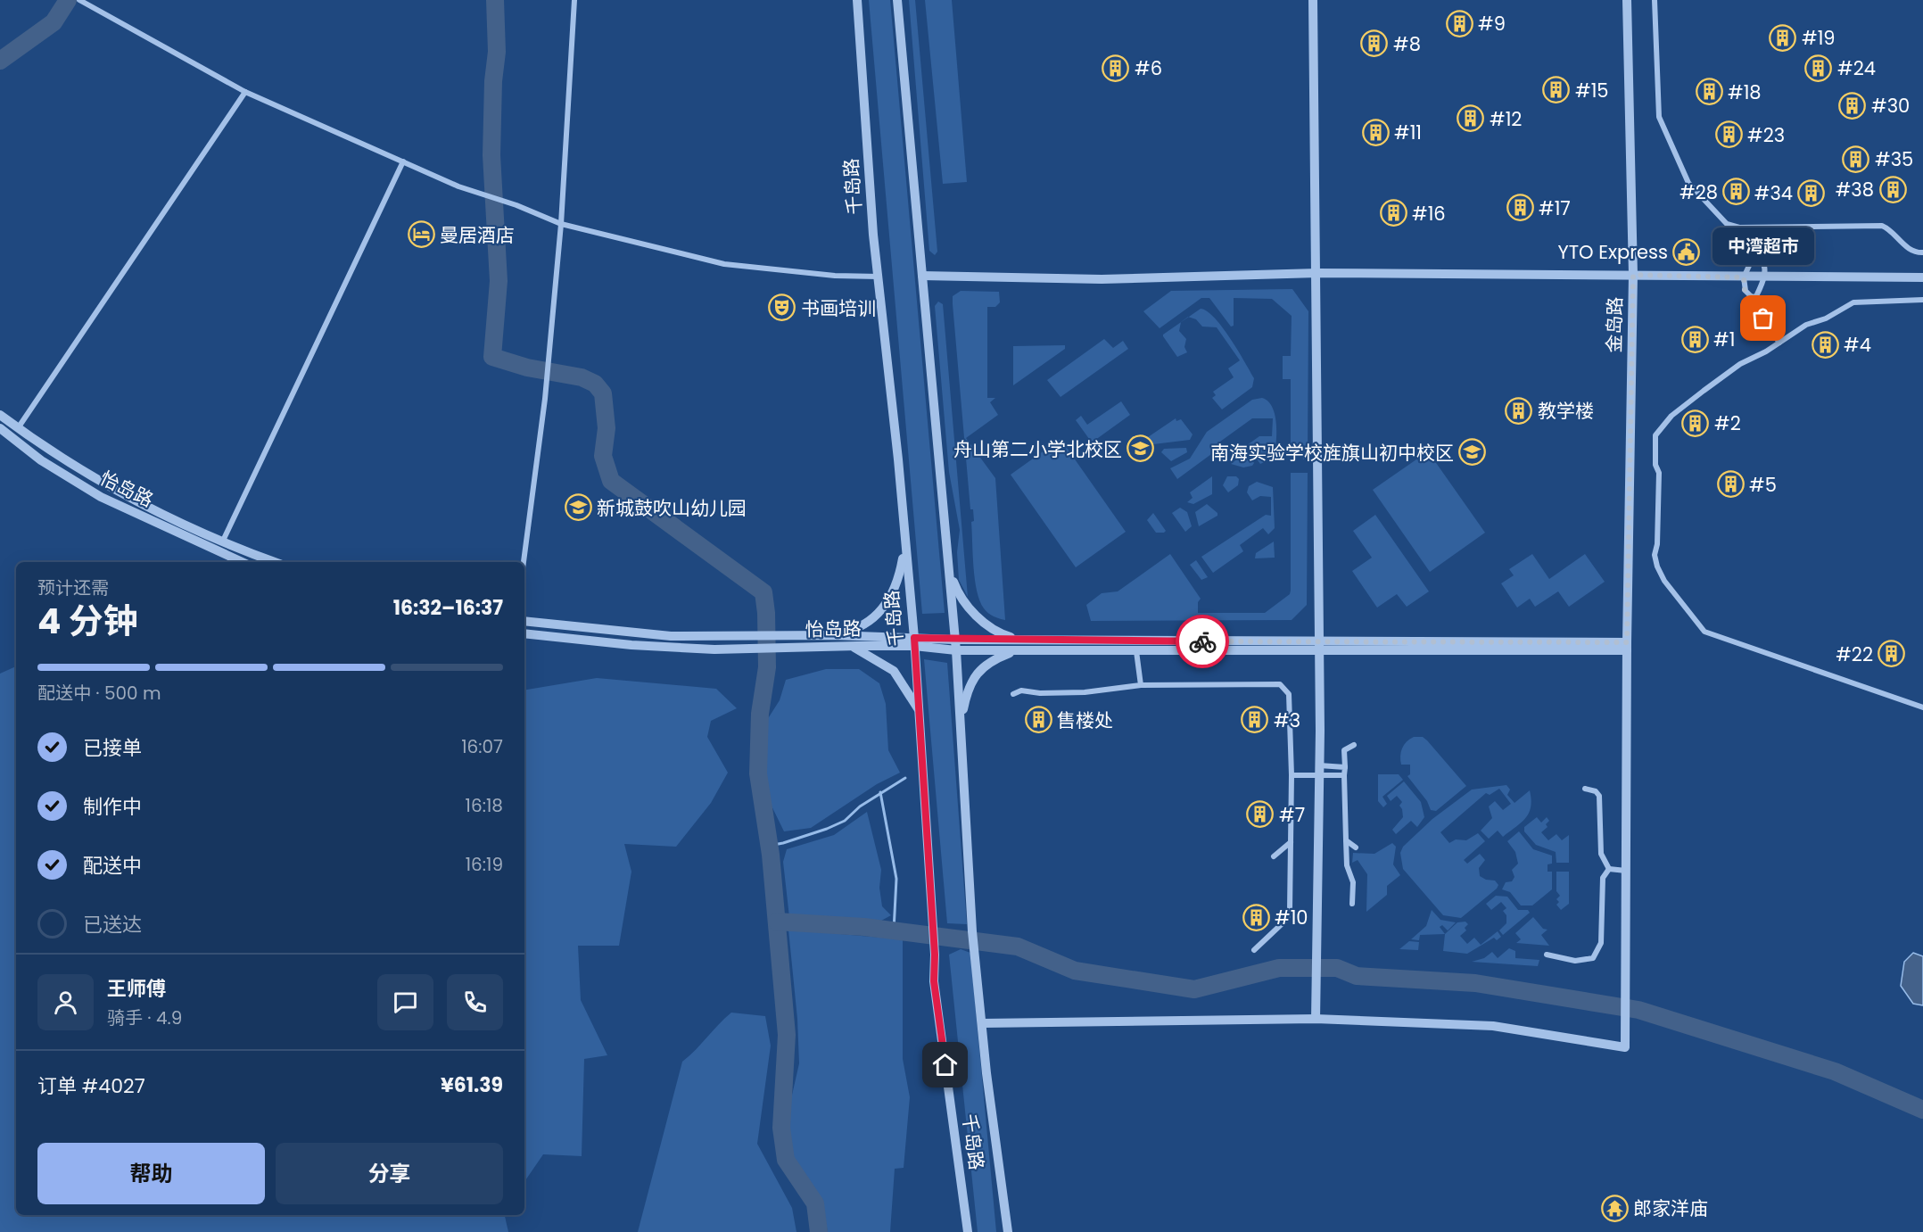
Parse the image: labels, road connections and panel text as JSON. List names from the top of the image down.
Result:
{
  "streets": {
    "street": ["千岛路", "金岛路", "怡岛路"]
  },
  "crossings": [
    ["千岛路", "怡岛路"]
  ],
  "places": {
    "building": [
      "#9",
      "#19",
      "#8",
      "#6",
      "#24",
      "#15",
      "#18",
      "#30",
      "#12",
      "#11",
      "#23",
      "#35",
      "#38",
      "#28",
      "#34",
      "#17",
      "#16",
      "#1",
      "#4",
      "教学楼",
      "#2",
      "#5",
      "#22",
      "售楼处",
      "#3",
      "#7",
      "#10"
    ],
    "hotel": ["曼居酒店"],
    "public building": ["YTO Express"],
    "theatre": ["书画培训"],
    "other": ["中湾超市"],
    "school or university": ["舟山第二小学北校区", "南海实验学校旌旗山初中校区", "新城鼓吹山幼儿园"],
    "temple": ["郎家洋庙"]
  },
  "page": {
    "bubble": "中湾超市",
    "heading": ["4 分钟", "预计还需", "16:32–16:37"],
    "panel": [
      "王师傅",
      "骑手 · 4.9",
      "订单 #4027",
      "¥61.39"
    ],
    "bar": "配送中 · 500 m",
    "list": [
      ["已接单", "16:07"],
      ["制作中", "16:18"],
      ["配送中", "16:19"],
      "已送达"
    ],
    "buttons": ["帮助", "分享"]
  }
}
